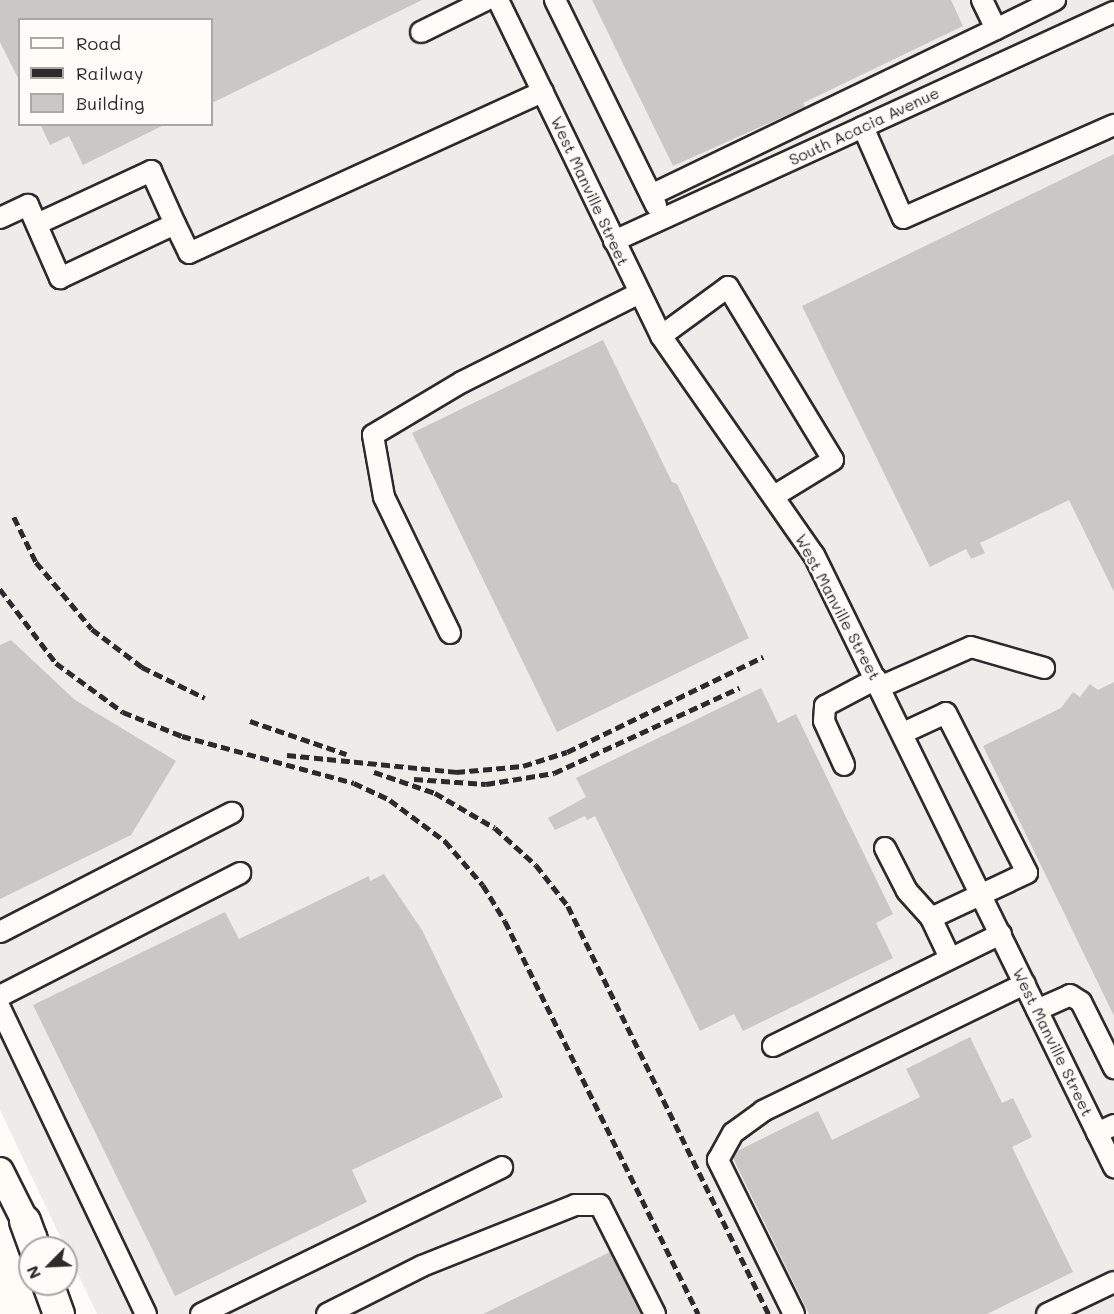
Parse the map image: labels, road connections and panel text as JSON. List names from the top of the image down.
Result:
{
  "streets": {
    "street": ["South Acacia Avenue", "West Manville Street"]
  },
  "crossings": [
    ["South Acacia Avenue", "West Manville Street"]
  ],
  "legend": ["Road", "Railway", "Building"],
  "north": "bottom left"
}
